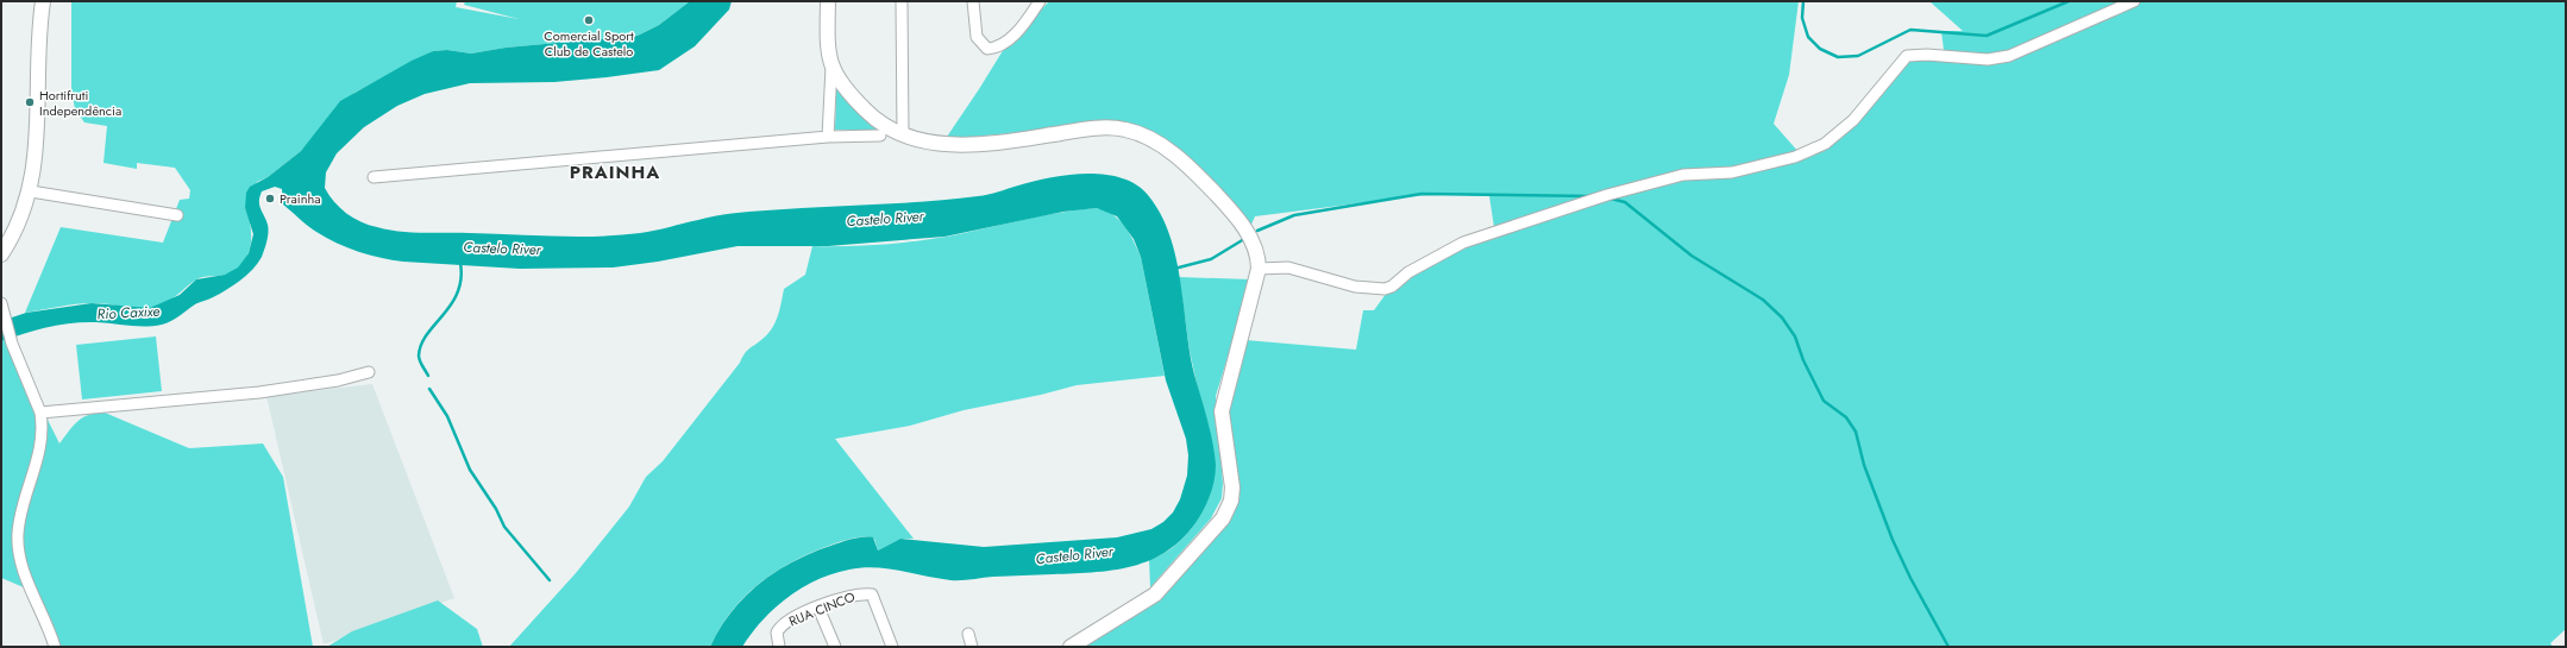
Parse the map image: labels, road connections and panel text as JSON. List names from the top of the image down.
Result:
{
  "streets": {
    "street": ["RUA CINCO"]
  },
  "districts": ["PRAINHA"],
  "water": ["Castelo River", "Rio Caxixe"],
  "places": ["Comercial Sport Club de Castelo", "Hortifruti Independência", "Prainha"]
}
